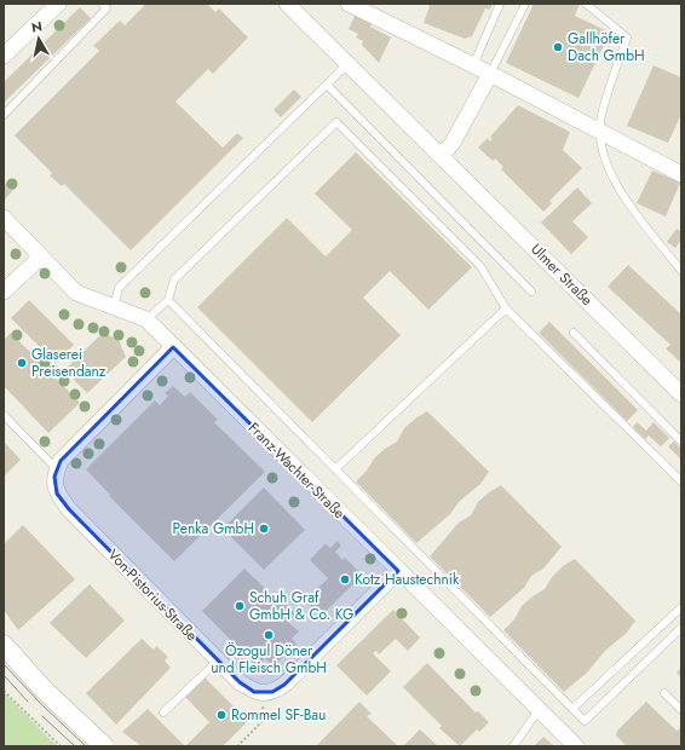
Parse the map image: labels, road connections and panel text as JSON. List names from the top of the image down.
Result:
{
  "streets": {
    "street": ["Ulmer Straße", "Franz-Wachter-Straße", "Von-Pistorius-Straße"]
  },
  "places": [
    "Gallhöfer Dach GmbH",
    "Glaserei Preisendanz",
    "Penka GmbH",
    "Kotz Haustechnik",
    "Schuh Graf GmbH & Co. KG",
    "Özogul Döner und Fleisch GmbH",
    "Rommel SF-Bau"
  ],
  "north": "top"
}
